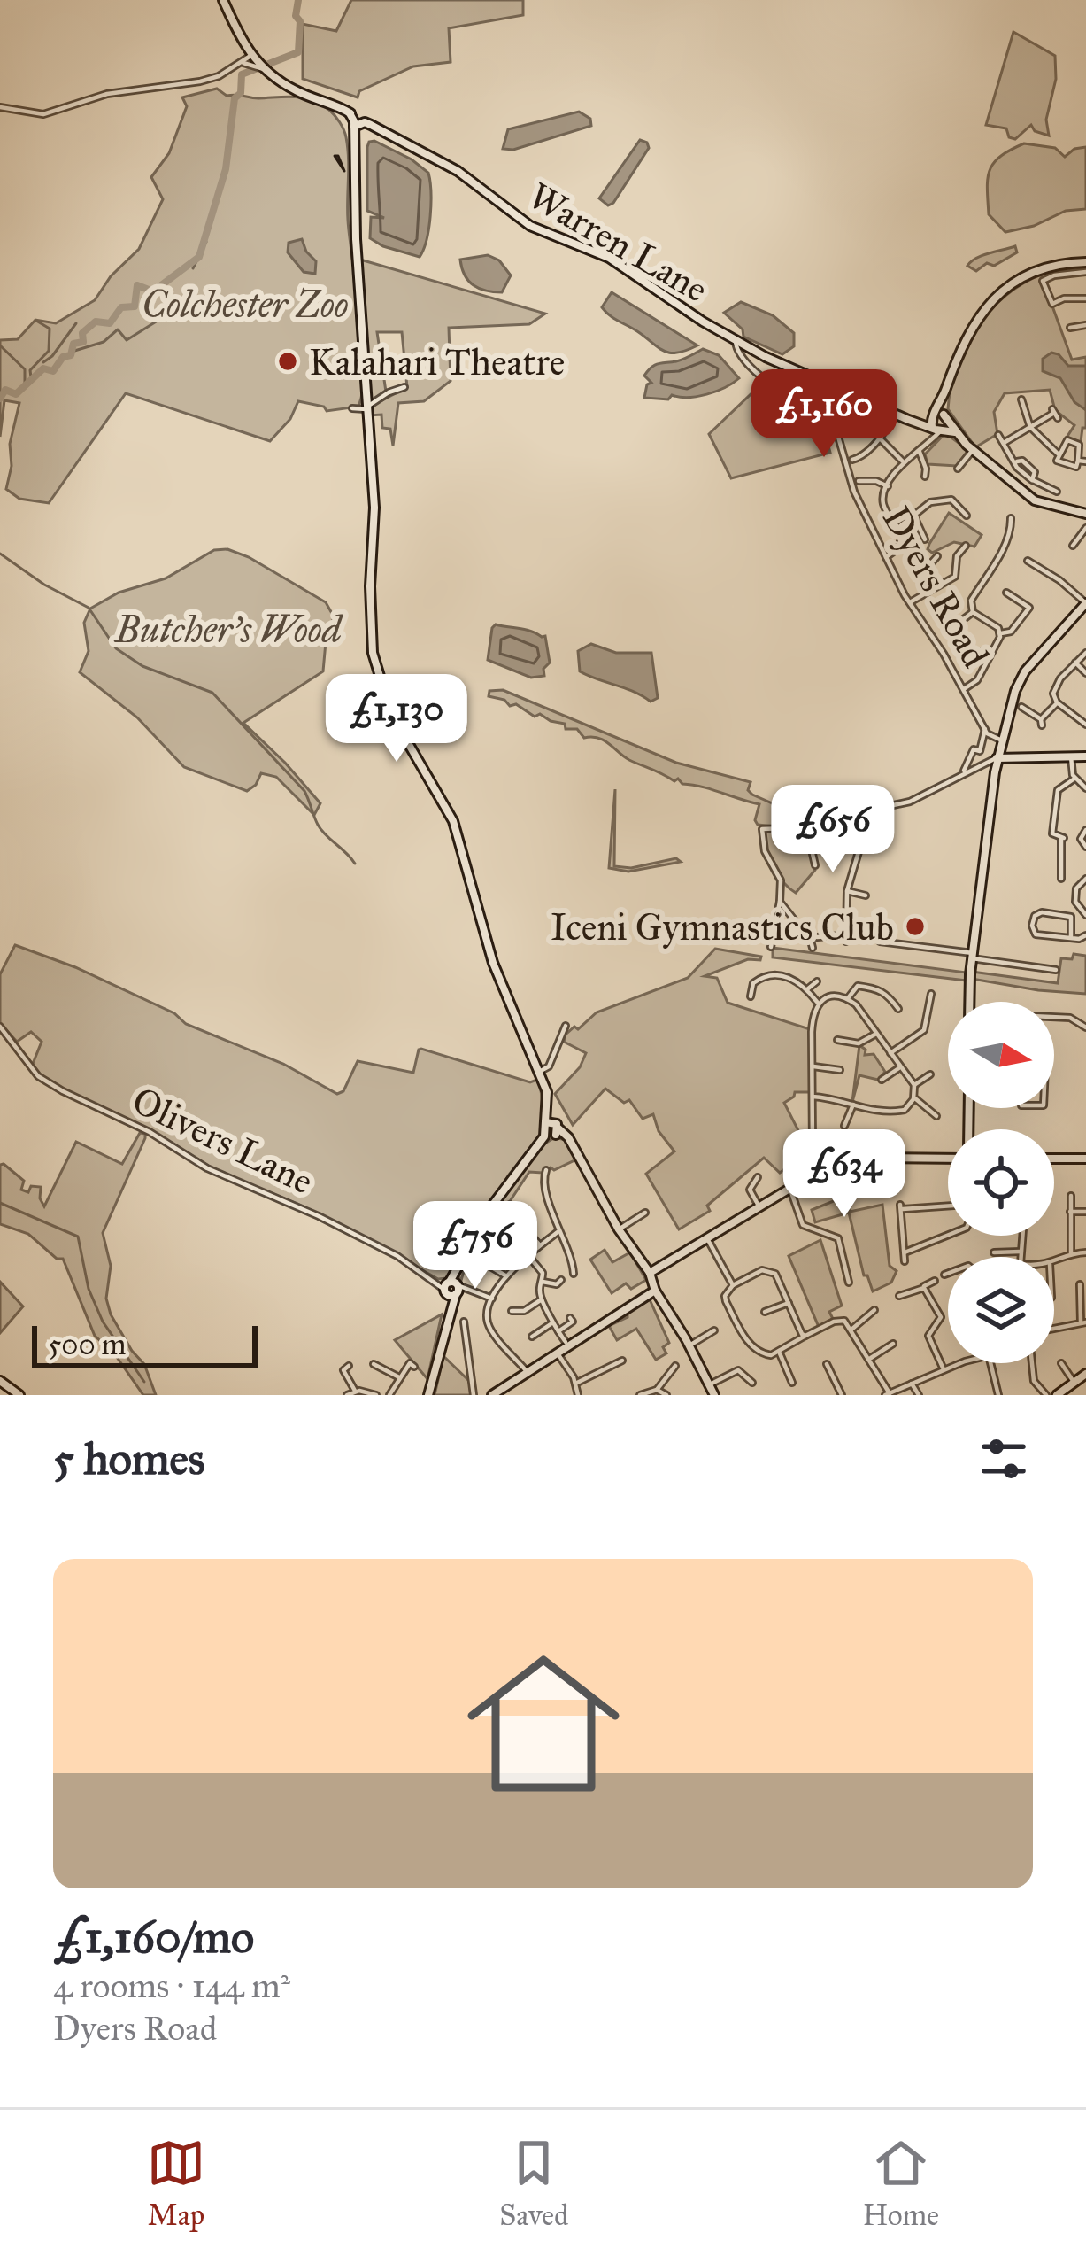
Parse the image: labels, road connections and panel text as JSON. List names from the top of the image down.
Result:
{
  "streets": {
    "street": ["Warren Lane", "Dyers Road", "Olivers Lane"]
  },
  "crossings": [
    ["Warren Lane", "Dyers Road"]
  ],
  "parks": ["Colchester Zoo", "Butcher's Wood"],
  "places": ["Kalahari Theatre", "Iceni Gymnastics Club"],
  "scale_bar": "500 m",
  "north": "right",
  "page": {
    "price": [
      "£1,160",
      "£1,130",
      "£656",
      "£634",
      "£756"
    ],
    "scale": "500 m",
    "heading": "5 homes",
    "list": [
      {
        "name": "£1,160/mo",
        "note": "4 rooms · 144 m² · Dyers Road"
      }
    ],
    "tabs": ["Map", "Saved", "Home"]
  }
}
